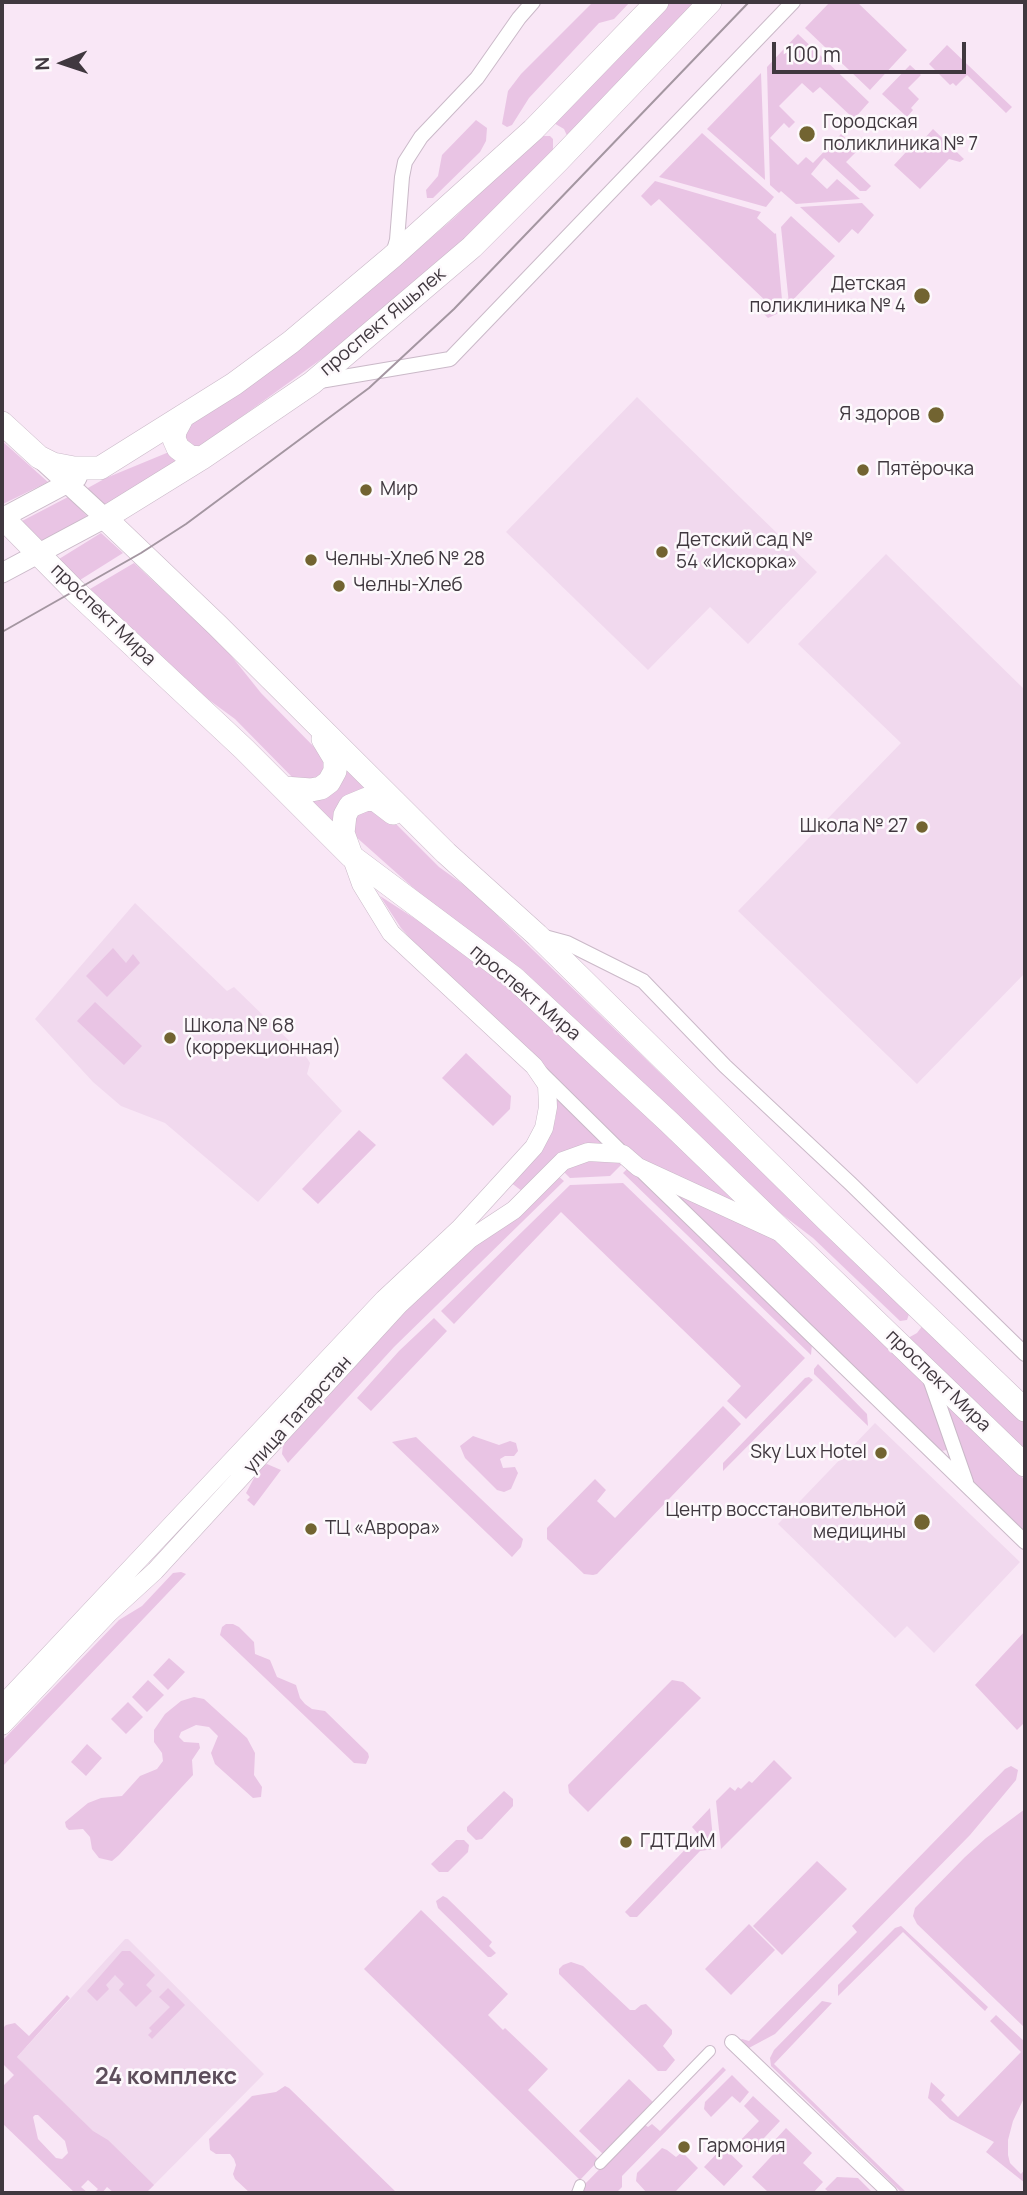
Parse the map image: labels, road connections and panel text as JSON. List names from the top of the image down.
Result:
{
  "streets": {
    "main road": ["проспект Яшьлек", "проспект Мира"],
    "street": ["улица Татарстан"]
  },
  "crossings": [
    ["проспект Яшьлек", "проспект Мира"]
  ],
  "districts": ["24 комплекс"],
  "places": [
    "Городская поликлиника № 7",
    "Детская поликлиника № 4",
    "Я здоров",
    "Пятёрочка",
    "Мир",
    "Детский сад № 54 «Искорка»",
    "Челны-Хлеб № 28",
    "Челны-Хлеб",
    "Школа № 27",
    "Школа № 68 (коррекционная)",
    "Sky Lux Hotel",
    "Центр восстановительной медицины",
    "ТЦ «Аврора»",
    "ГДТДиМ",
    "Гармония"
  ],
  "scale_bar": "100 m",
  "north": "left"
}
